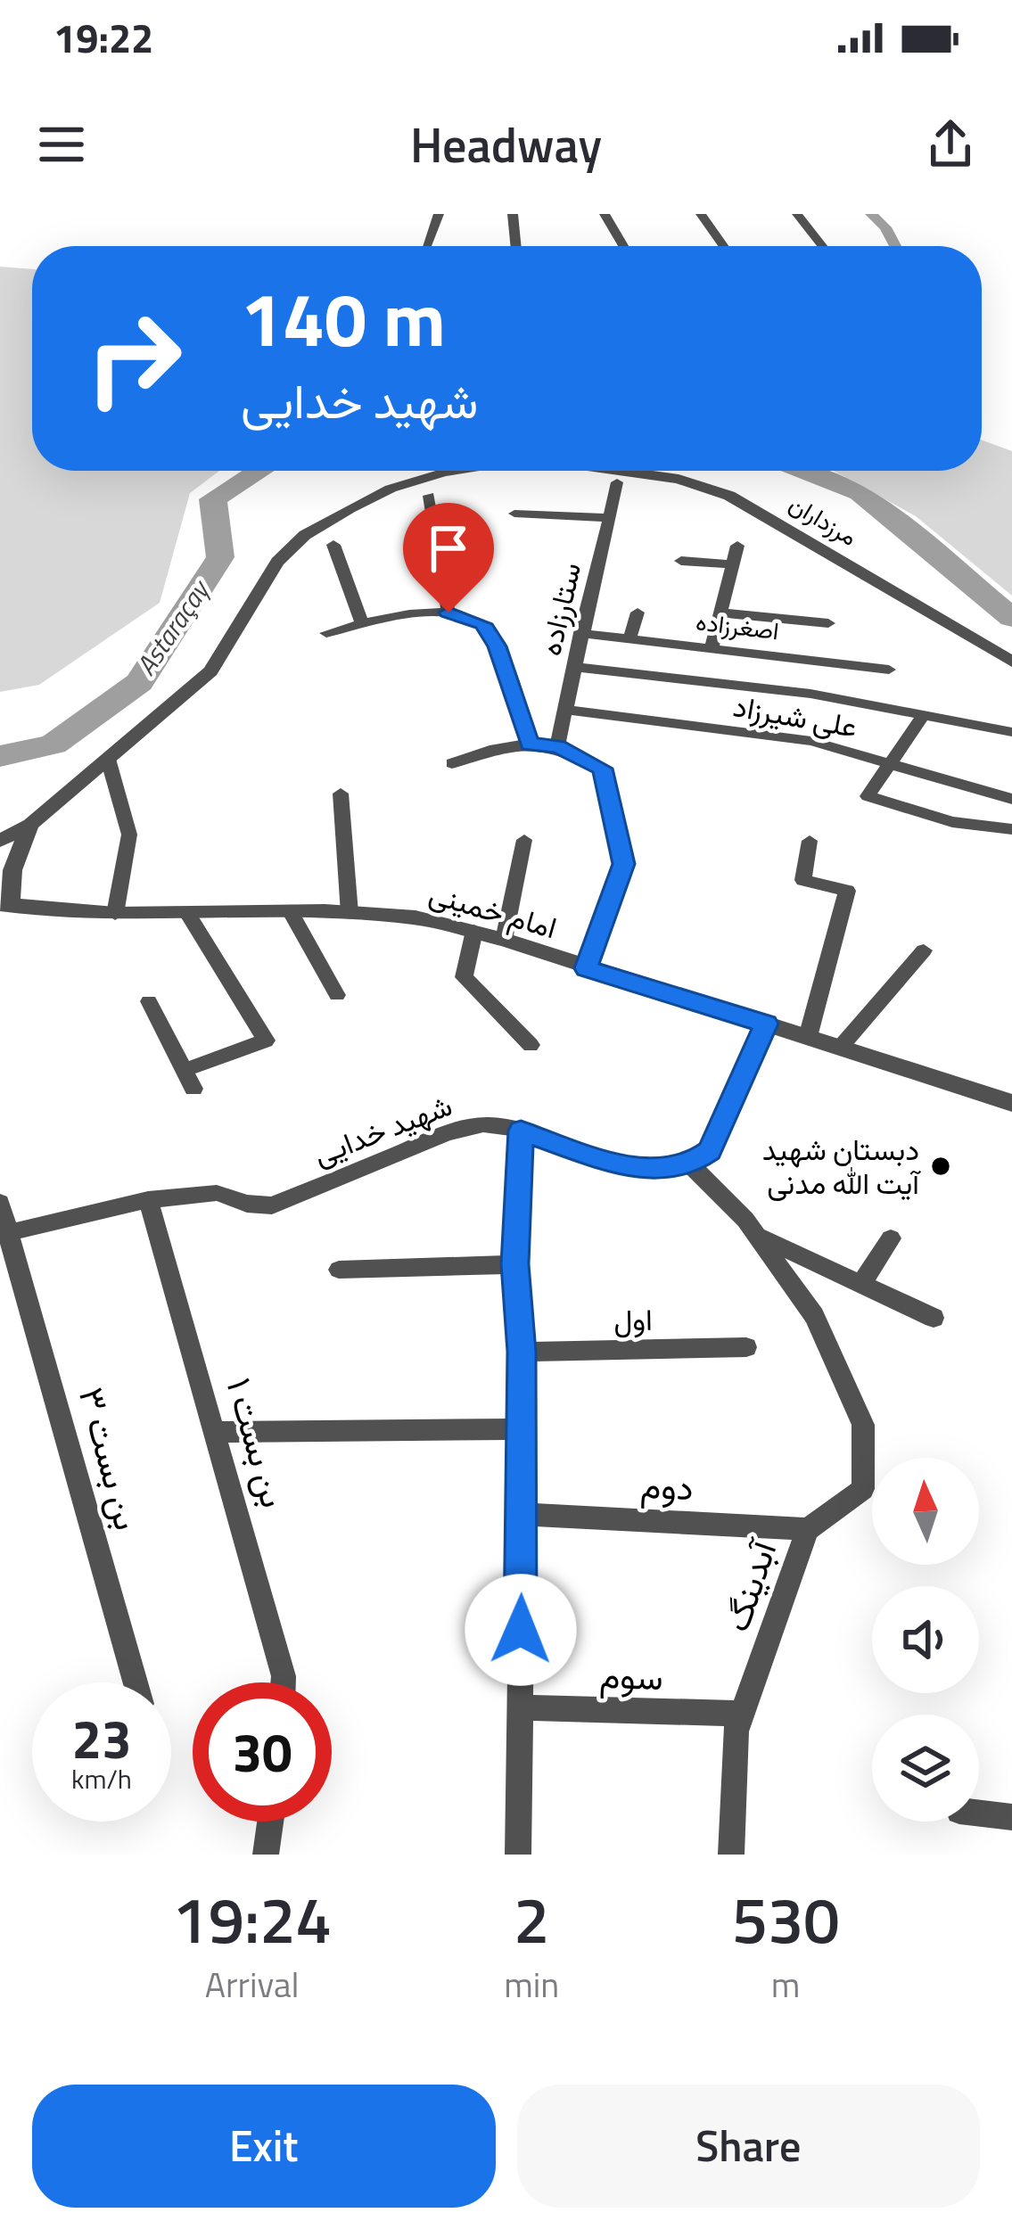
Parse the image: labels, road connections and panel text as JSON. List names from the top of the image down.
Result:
{
  "streets": {
    "street": [
      "مرزداران",
      "ستارزاده",
      "اصغرزاده",
      "علی شیرزاد",
      "امام خمینی",
      "شهید خدایی",
      "اول",
      "بن بست ۱",
      "بن بست ۳",
      "دوم",
      "آبدینگ",
      "سوم"
    ]
  },
  "crossings": [
    ["مرزداران", "امام خمینی"],
    ["ستارزاده", "اصغرزاده"],
    ["ستارزاده", "علی شیرزاد"],
    ["شهید خدایی", "بن بست ۱"],
    ["شهید خدایی", "بن بست ۳"],
    ["شهید خدایی", "آبدینگ"],
    ["دوم", "آبدینگ"],
    ["آبدینگ", "سوم"]
  ],
  "water": ["Astaraçay"],
  "places": ["دبستان شهید آیت الله مدنی"],
  "north": "top",
  "page": {
    "status": "19:22",
    "header": "Headway",
    "turn": ["140 m", "شهید خدایی"],
    "speed": "23 km/h",
    "limit": "30",
    "eta": [
      "19:24",
      "Arrival",
      "2",
      "min",
      "530",
      "m"
    ],
    "buttons": ["Exit", "Share"]
  }
}
